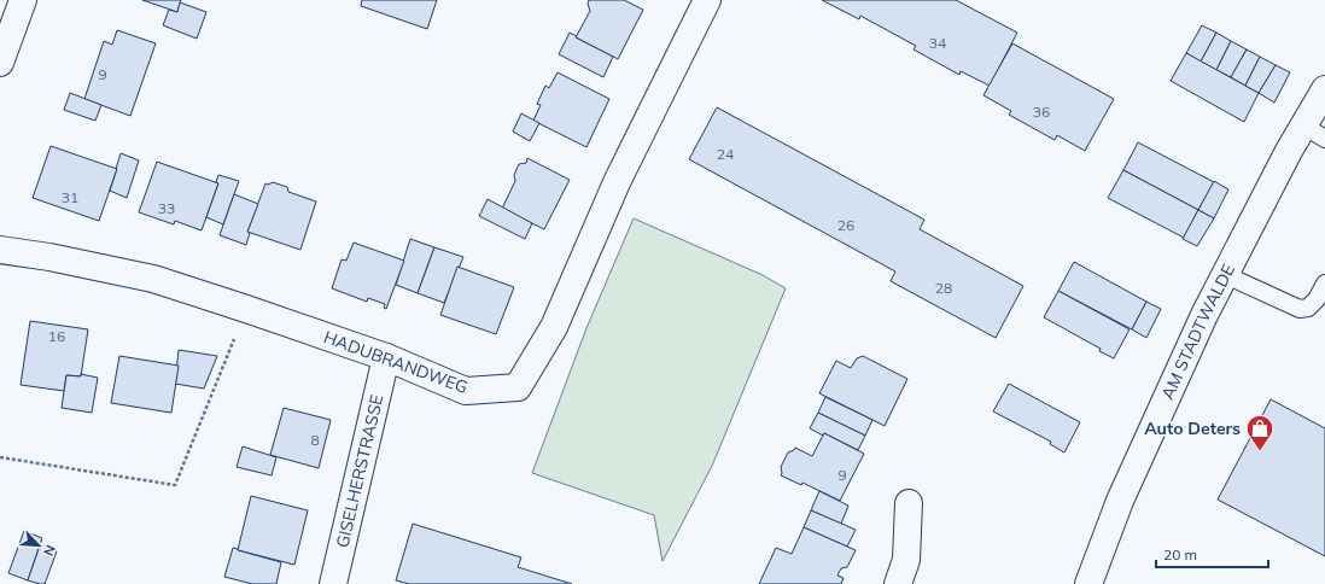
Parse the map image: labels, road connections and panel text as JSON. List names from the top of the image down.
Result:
{
  "streets": {
    "street": ["AM STADTWALDE", "HADUBRANDWEG", "GISELHERSTRASSE"]
  },
  "crossings": [
    ["HADUBRANDWEG", "GISELHERSTRASSE"]
  ],
  "places": {
    "shop": ["Auto Deters"]
  },
  "house_numbers": [
    "34",
    "9",
    "36",
    "24",
    "31",
    "33",
    "26",
    "28",
    "16",
    "8",
    "9"
  ],
  "scale_bar": "20 m",
  "north": "bottom right"
}
